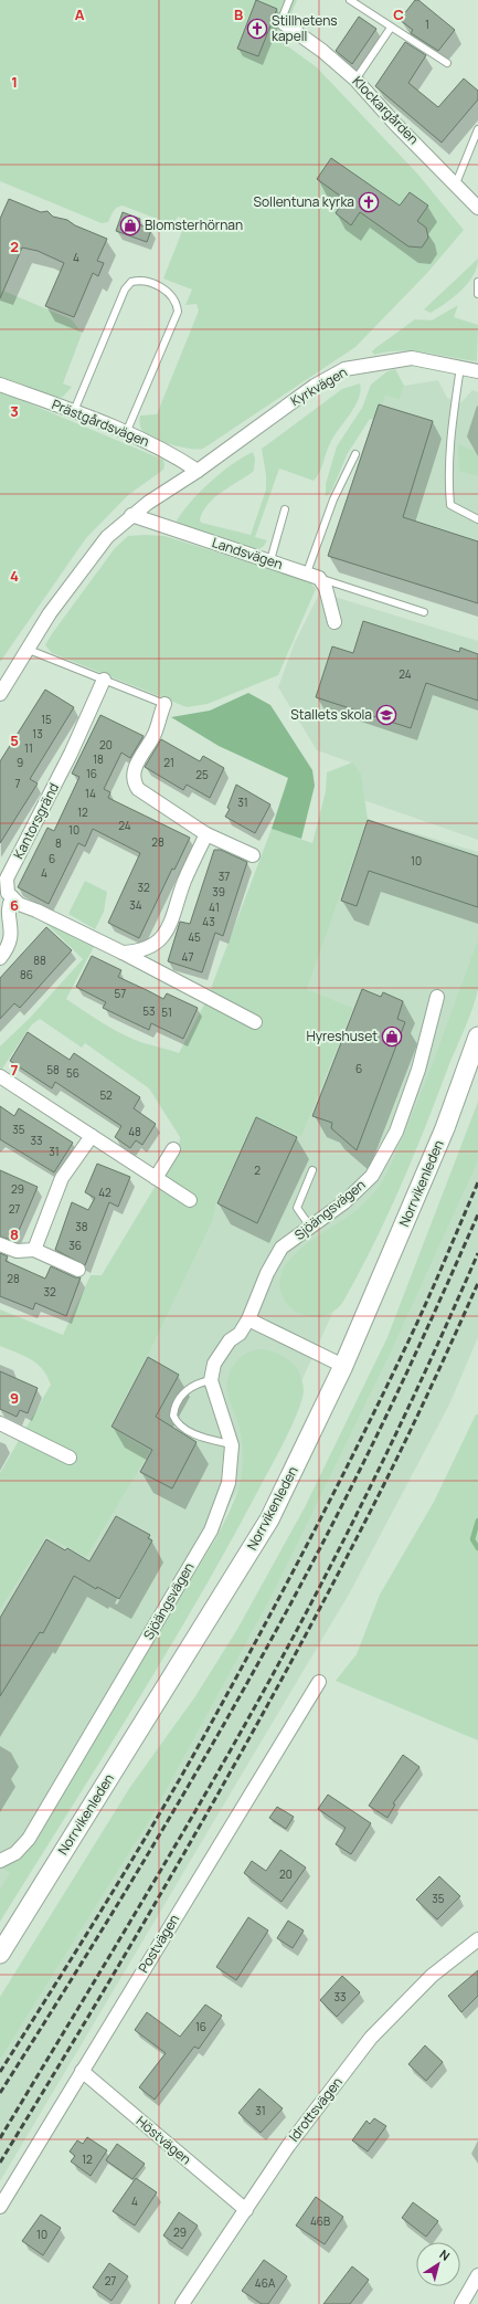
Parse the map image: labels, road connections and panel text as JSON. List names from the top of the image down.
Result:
{
  "streets": {
    "main road": ["Norrvikenleden"],
    "street": [
      "Klockargården",
      "Kyrkvägen",
      "Prästgårdsvägen",
      "Landsvägen",
      "Kantorsgränd",
      "Sjöängsvägen",
      "Postvägen",
      "Idrottsvägen",
      "Höstvägen"
    ]
  },
  "crossings": [
    ["Kyrkvägen", "Prästgårdsvägen"],
    ["Postvägen", "Höstvägen"],
    ["Idrottsvägen", "Höstvägen"]
  ],
  "places": {
    "church": ["Stillhetens kapell", "Sollentuna kyrka"],
    "shop": ["Blomsterhörnan", "Hyreshuset"],
    "school or university": ["Stallets skola"]
  },
  "house_numbers": [
    "1",
    "4",
    "24",
    "15",
    "13",
    "20",
    "11",
    "18",
    "9",
    "21",
    "16",
    "25",
    "7",
    "14",
    "31",
    "12",
    "24",
    "10",
    "28",
    "8",
    "6",
    "10",
    "4",
    "37",
    "32",
    "39",
    "34",
    "41",
    "43",
    "45",
    "47",
    "88",
    "86",
    "57",
    "53",
    "51",
    "6",
    "58",
    "56",
    "52",
    "35",
    "48",
    "33",
    "31",
    "2",
    "29",
    "42",
    "27",
    "38",
    "36",
    "28",
    "32",
    "20",
    "35",
    "33",
    "16",
    "31",
    "12",
    "4",
    "46B",
    "29",
    "10",
    "27",
    "46A"
  ],
  "north": "top right",
  "grid": {
    "columns": ["A", "B", "C"],
    "rows": [
      "1",
      "2",
      "3",
      "4",
      "5",
      "6",
      "7",
      "8",
      "9"
    ]
  }
}
